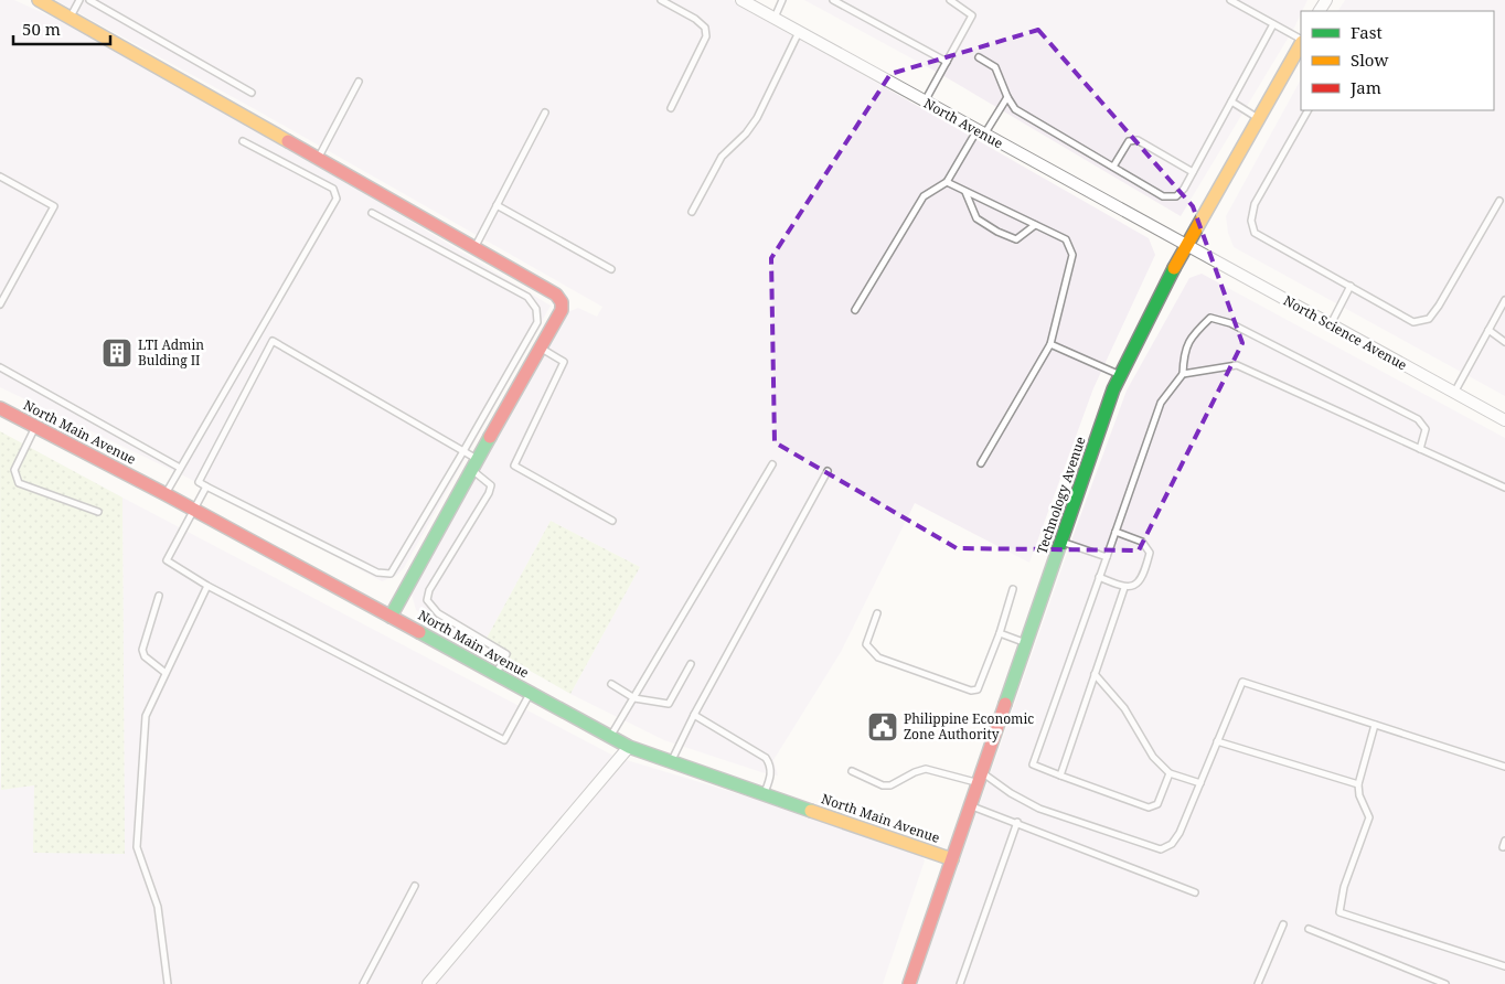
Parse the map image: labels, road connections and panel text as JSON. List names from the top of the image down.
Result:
{
  "streets": {
    "street": [
      "North Avenue",
      "North Science Avenue",
      "North Main Avenue",
      "Technology Avenue"
    ]
  },
  "crossings": [
    ["North Avenue", "North Science Avenue"],
    ["North Avenue", "Technology Avenue"],
    ["North Science Avenue", "Technology Avenue"],
    ["North Main Avenue", "Technology Avenue"]
  ],
  "places": {
    "building": ["LTI Admin Bulding II"],
    "public building": ["Philippine Economic Zone Authority"]
  },
  "legend": ["Fast", "Slow", "Jam"],
  "scale_bar": "50 m"
}
